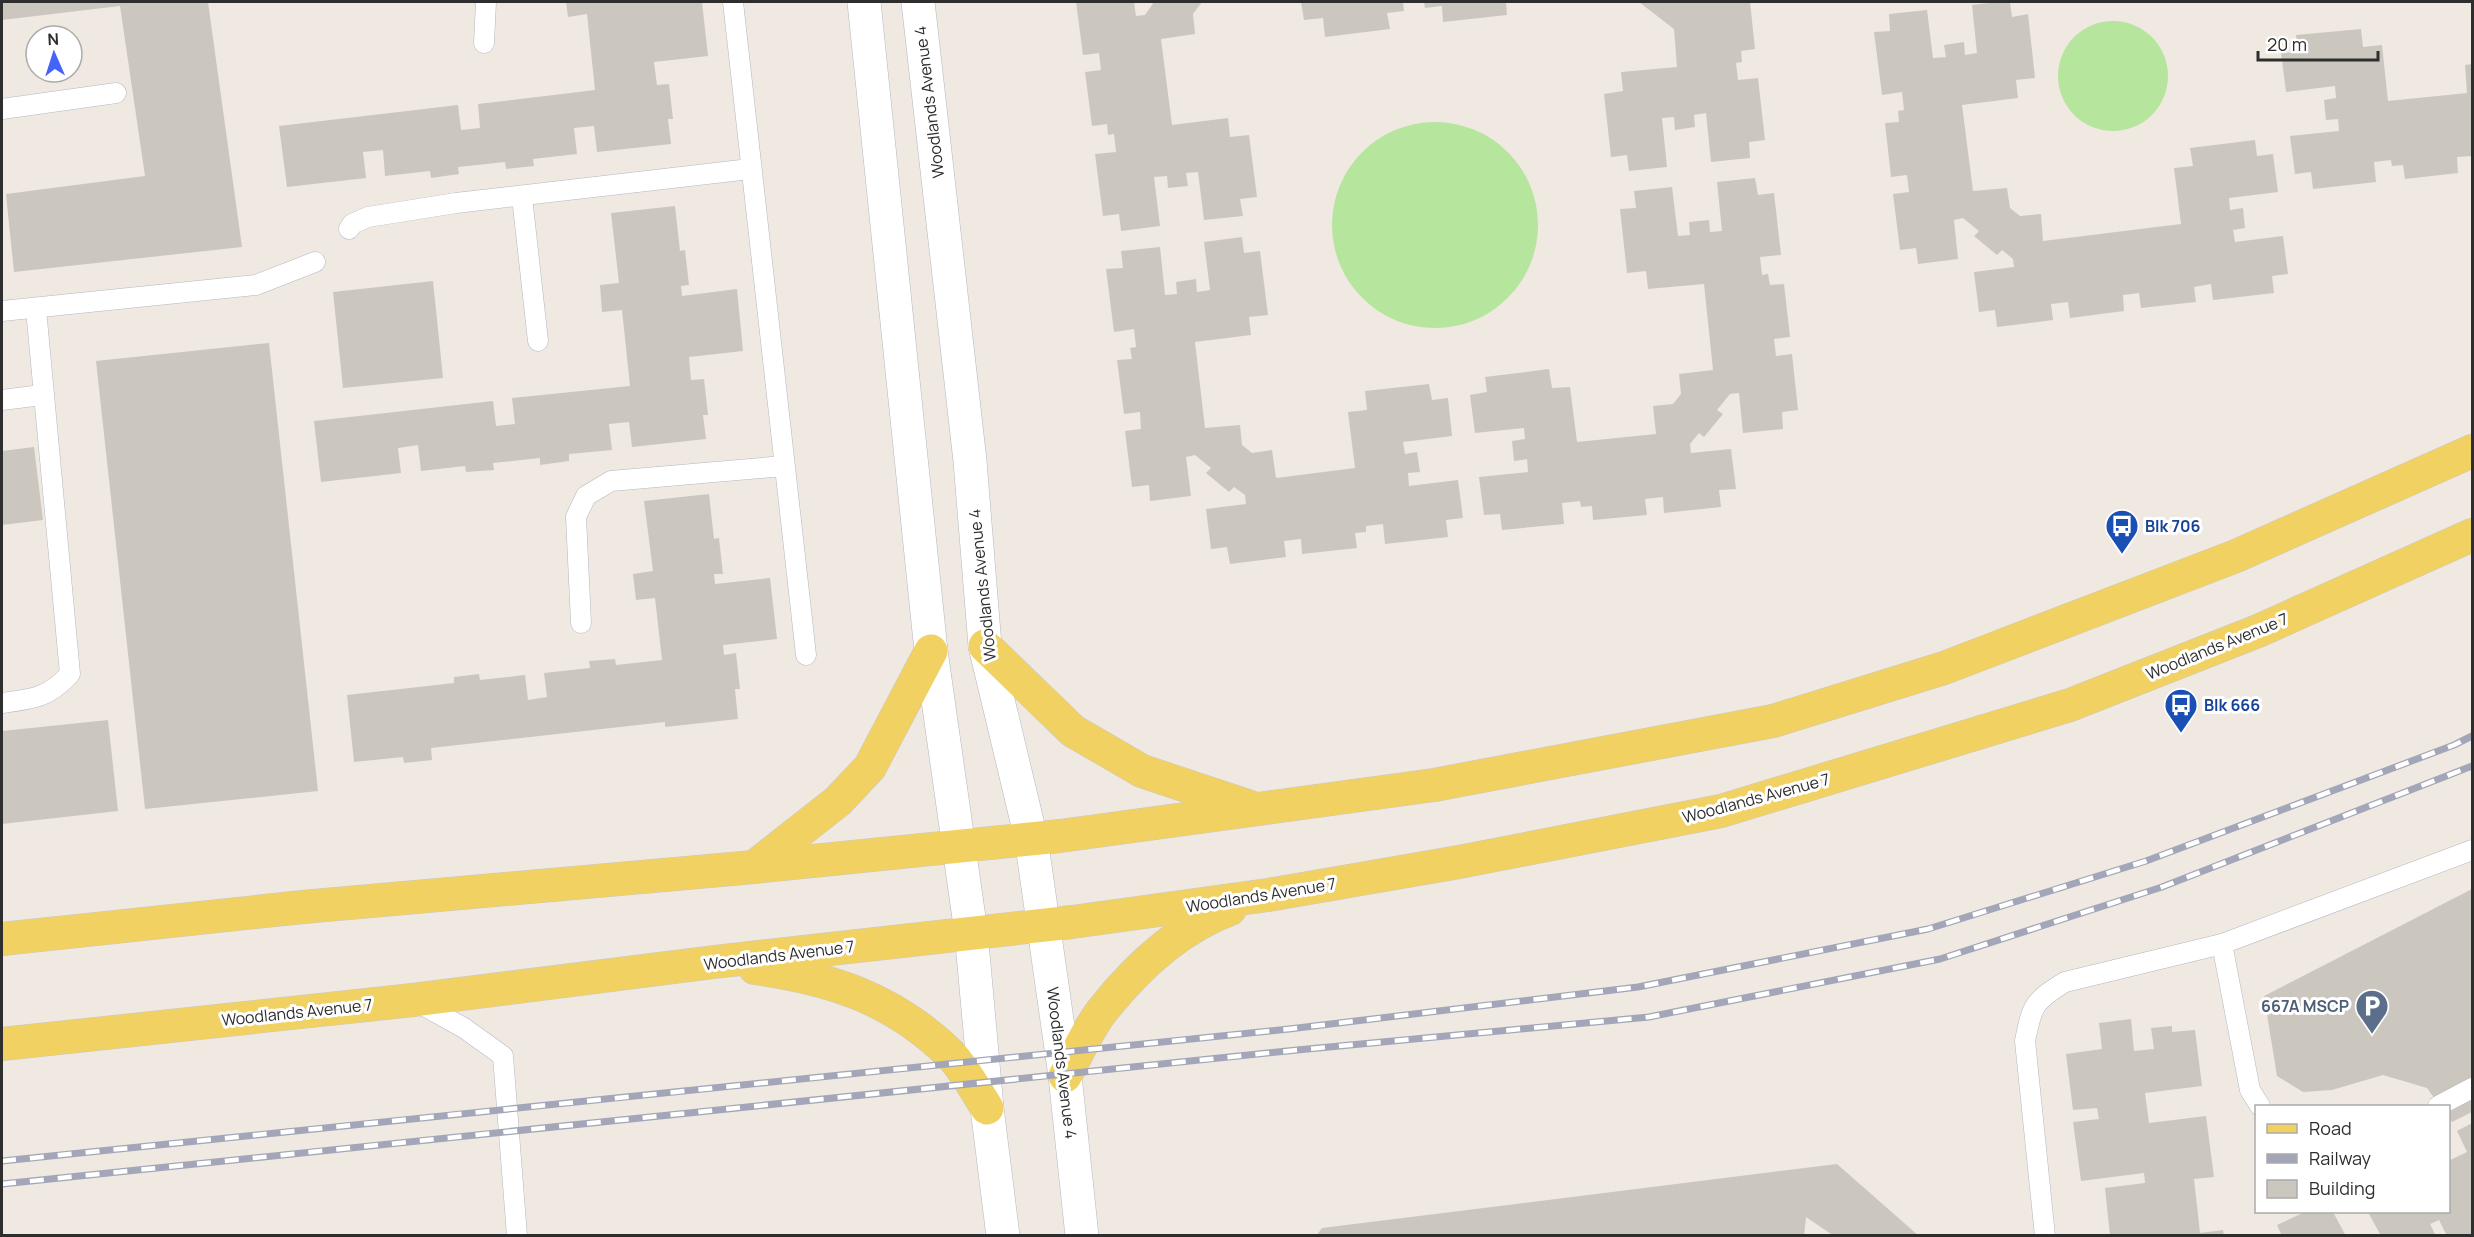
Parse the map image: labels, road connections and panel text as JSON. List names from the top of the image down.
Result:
{
  "streets": {
    "main road": ["Woodlands Avenue 4", "Woodlands Avenue 7"]
  },
  "crossings": [
    ["Woodlands Avenue 4", "Woodlands Avenue 7"]
  ],
  "places": {
    "bus stop": ["Blk 706", "Blk 666"],
    "parking": ["667A MSCP"]
  },
  "legend": ["Road", "Railway", "Building"],
  "scale_bar": "20 m",
  "north": "top"
}
